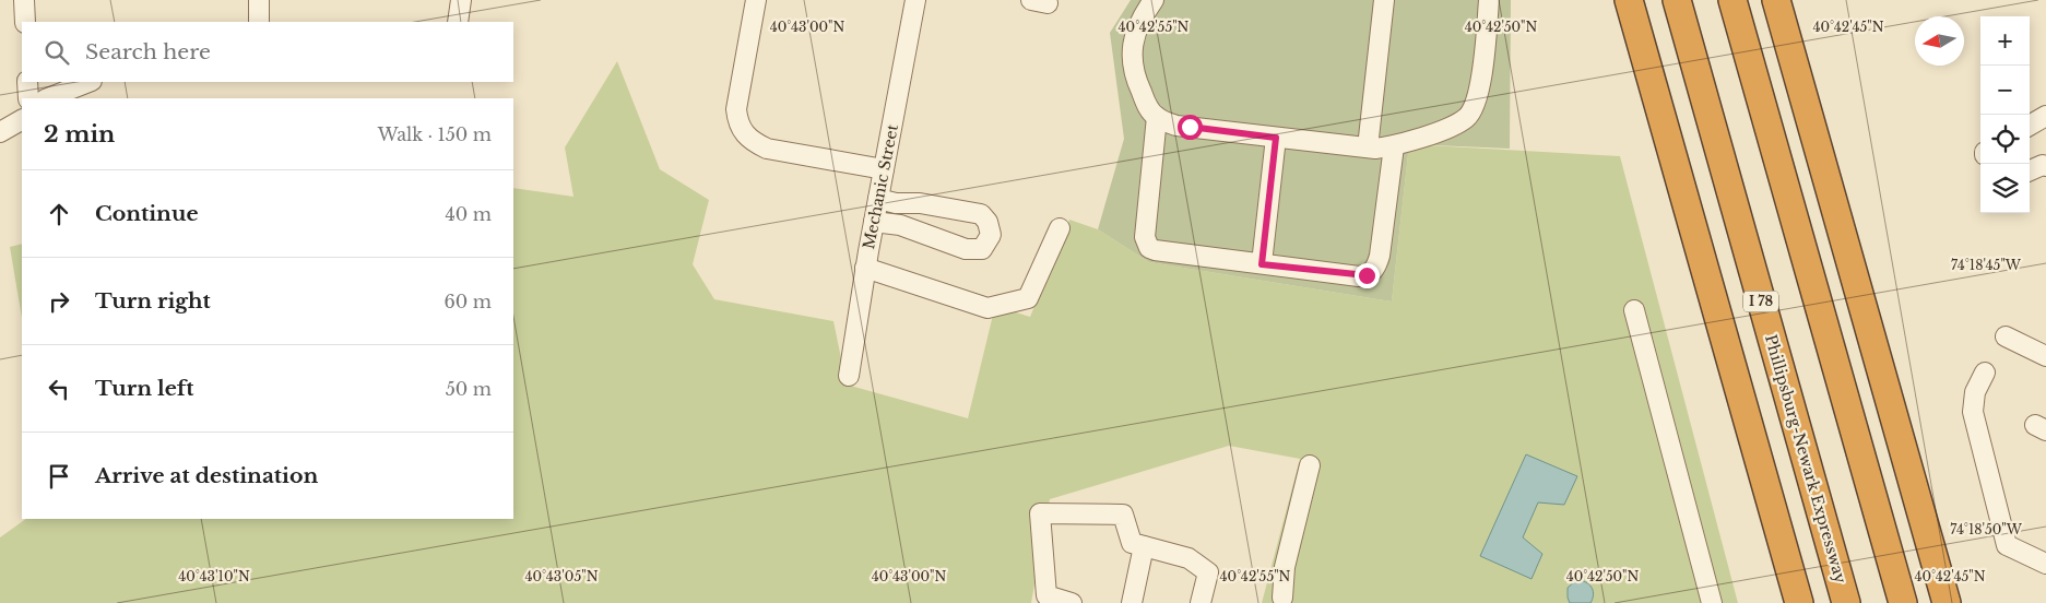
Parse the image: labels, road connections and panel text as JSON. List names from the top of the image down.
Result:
{
  "streets": {
    "highway": ["I 78", "Phillipsburg-Newark Expressway"],
    "street": ["Mechanic Street"]
  },
  "north": "left",
  "page": {
    "map_buttons": ["+", "−"],
    "search": "Search here",
    "heading": ["2 min", "Walk · 150 m"],
    "list": [
      ["Continue", "40 m"],
      ["Turn right", "60 m"],
      ["Turn left", "50 m"],
      "Arrive at destination"
    ]
  },
  "coordinates": [
    "40°43'00\"N",
    "40°42'55\"N",
    "40°42'50\"N",
    "40°42'45\"N",
    "74°18'45\"W",
    "74°18'50\"W",
    "40°43'10\"N",
    "40°43'05\"N"
  ]
}
